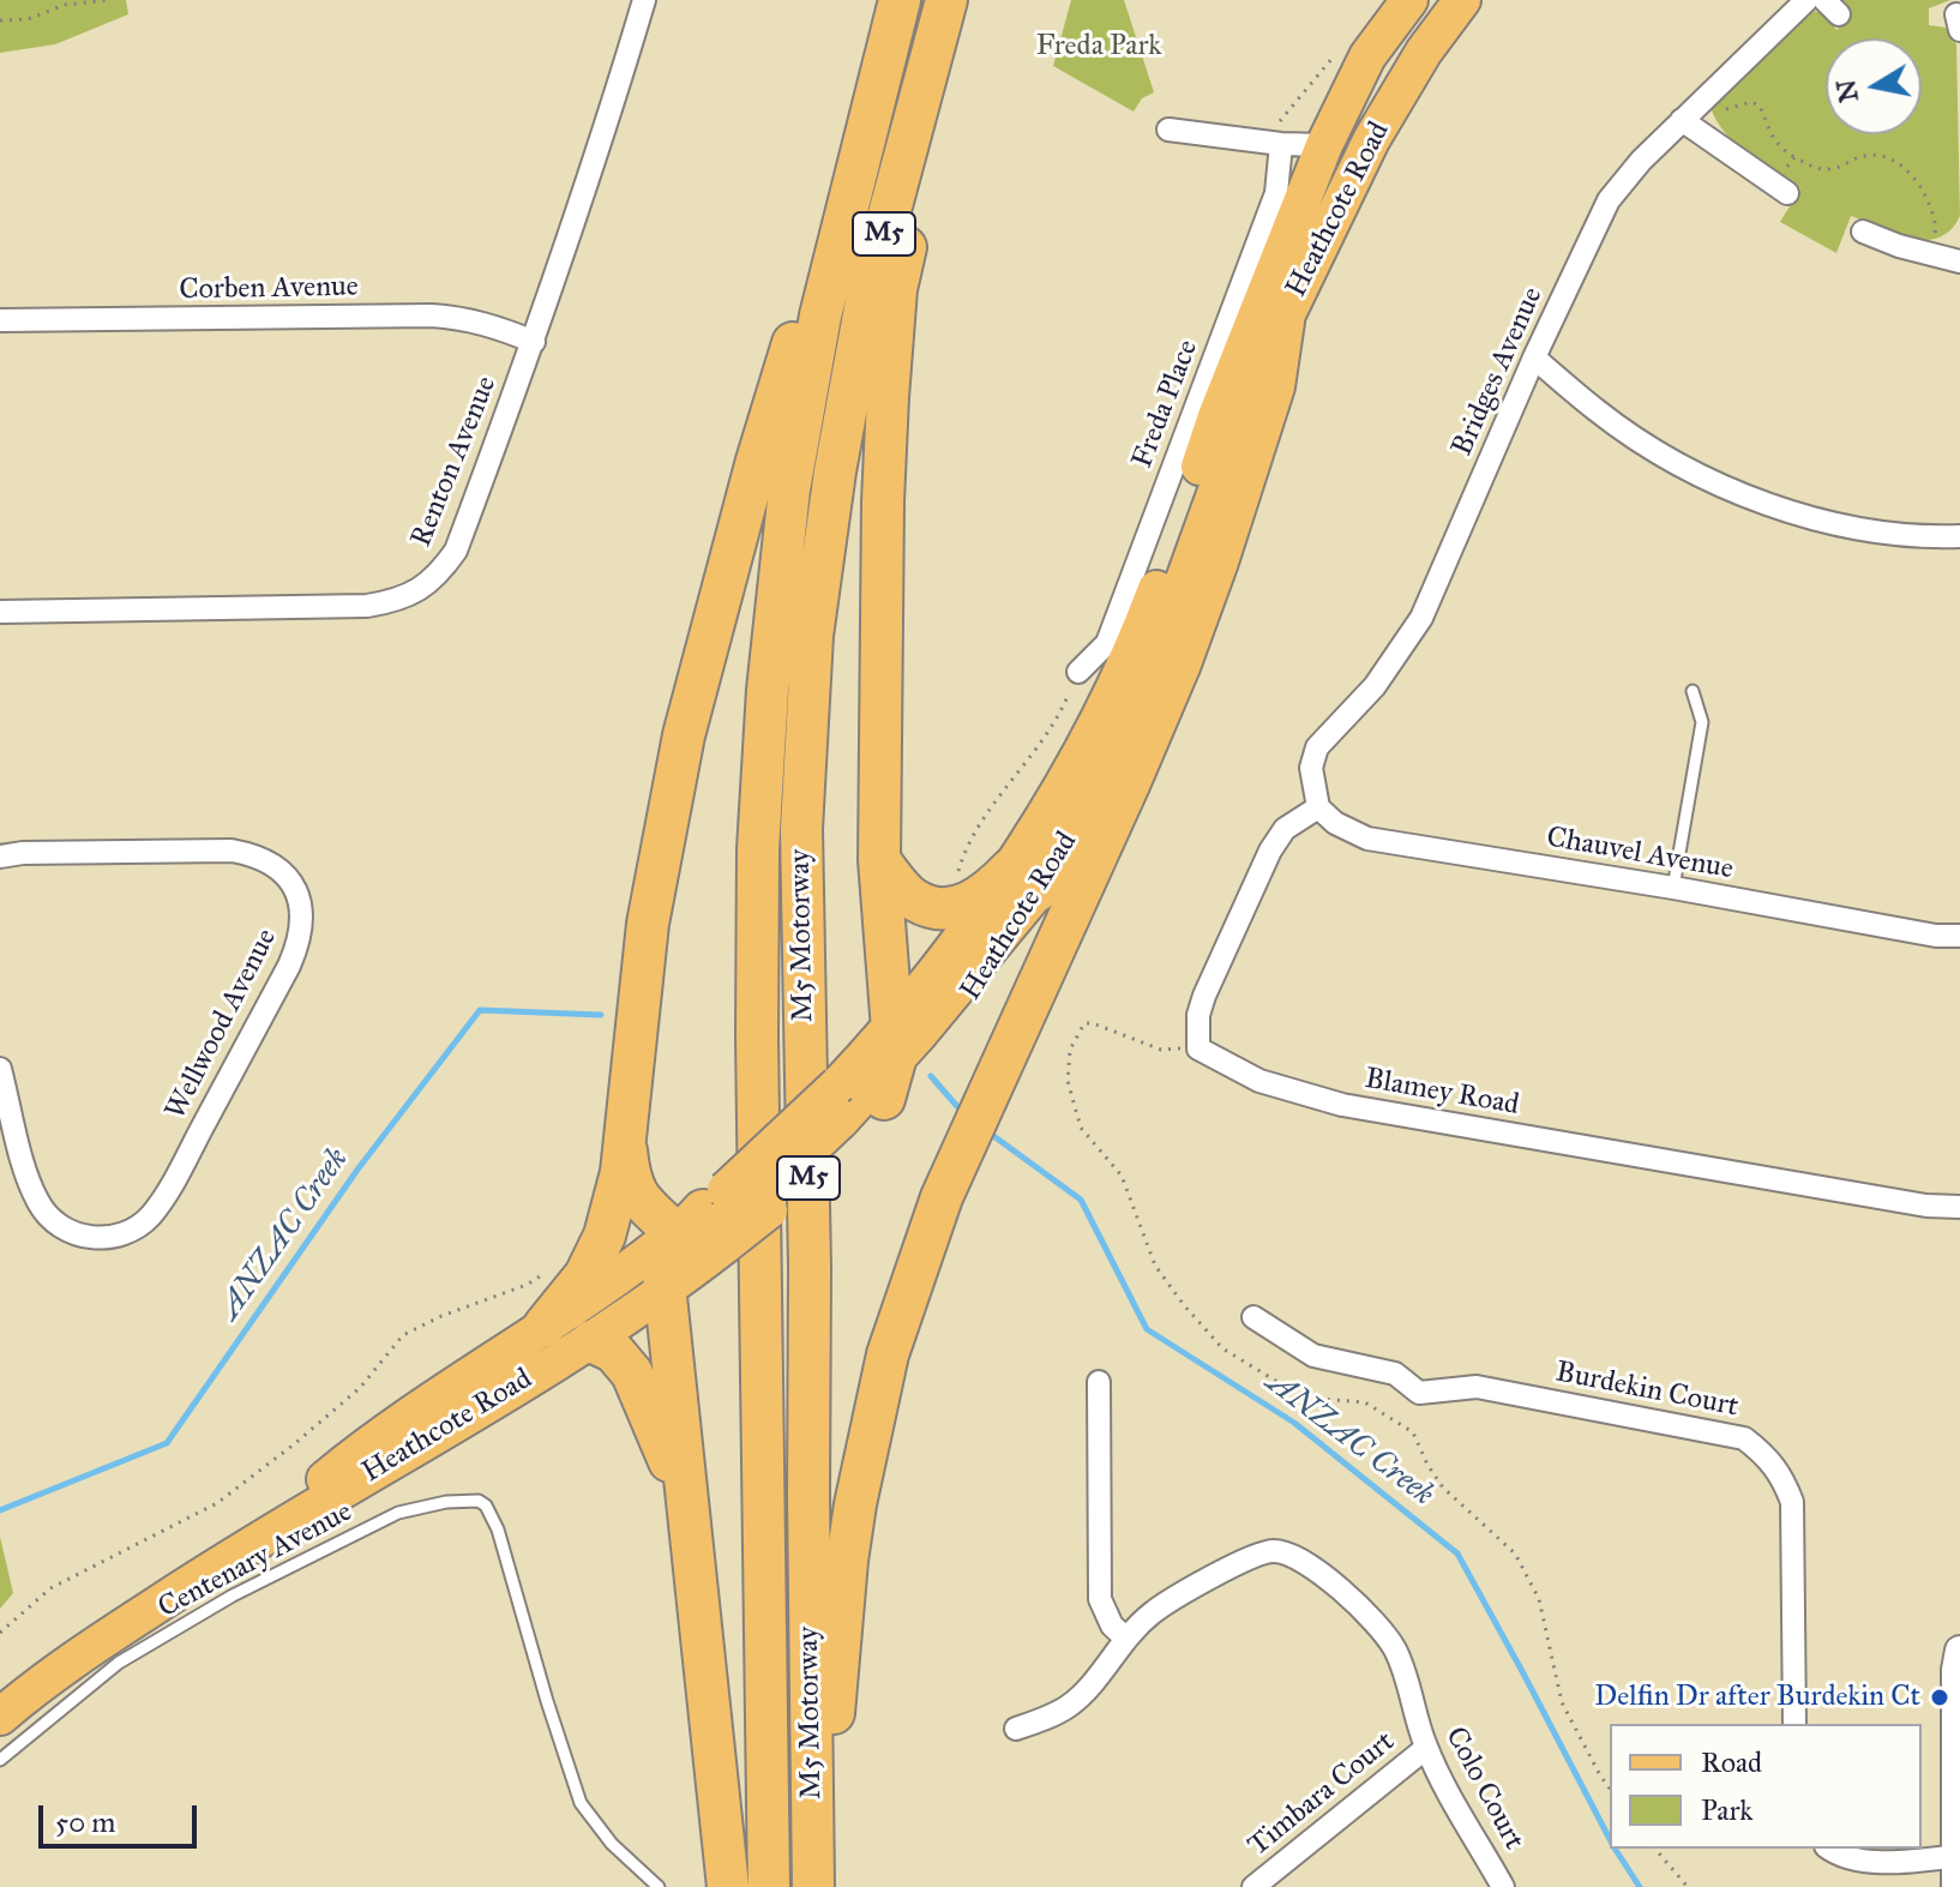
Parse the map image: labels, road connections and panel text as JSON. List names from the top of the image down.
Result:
{
  "streets": {
    "highway": ["M5", "M5 Motorway"],
    "main road": ["Heathcote Road"],
    "street": [
      "Corben Avenue",
      "Bridges Avenue",
      "Freda Place",
      "Renton Avenue",
      "Chauvel Avenue",
      "Wellwood Avenue",
      "Blamey Road",
      "Burdekin Court",
      "Colo Court",
      "Timbara Court"
    ],
    "lane": ["Centenary Avenue"]
  },
  "crossings": [
    ["Corben Avenue", "Renton Avenue"],
    ["Bridges Avenue", "Chauvel Avenue"],
    ["Bridges Avenue", "Blamey Road"],
    ["Chauvel Avenue", "Blamey Road"],
    ["Colo Court", "Timbara Court"]
  ],
  "water": ["ANZAC Creek"],
  "parks": ["Freda Park"],
  "places": ["Delfin Dr after Burdekin Ct"],
  "legend": ["Road", "Park"],
  "scale_bar": "50 m",
  "north": "left"
}
